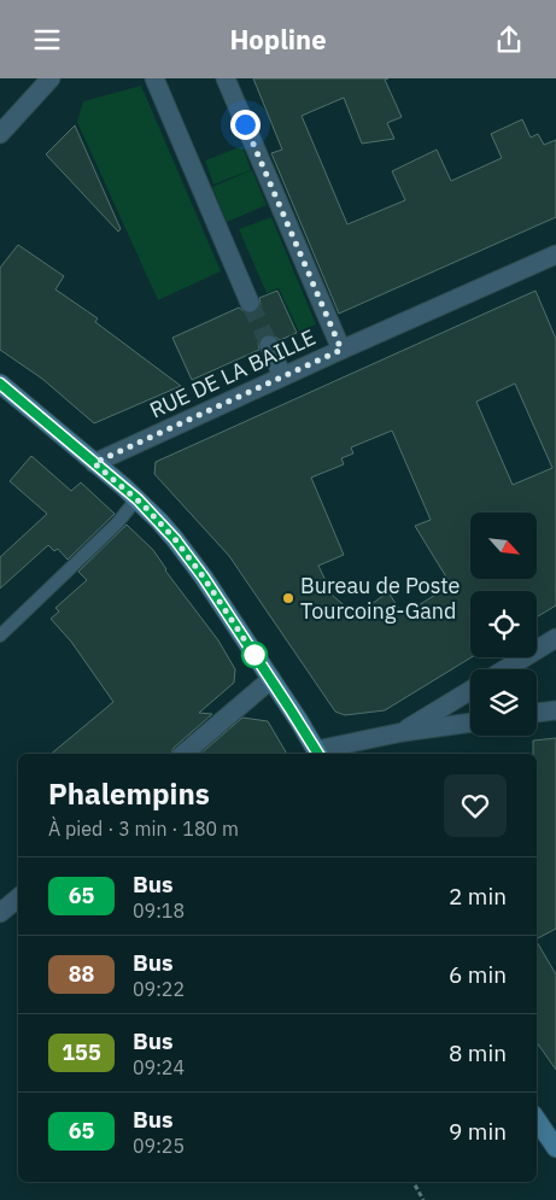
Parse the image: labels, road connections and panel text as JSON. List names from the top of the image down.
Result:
{
  "streets": {
    "street": ["RUE DE LA BAILLE"]
  },
  "places": ["Bureau de Poste Tourcoing-Gand"],
  "lines": ["bus line 65"],
  "north": "bottom right",
  "page": {
    "header": "Hopline",
    "heading": ["Phalempins", "À pied · 3 min · 180 m"],
    "list": [
      {
        "mark": "65",
        "name": "Bus",
        "note": "09:18",
        "value": "2 min"
      },
      {
        "mark": "88",
        "name": "Bus",
        "note": "09:22",
        "value": "6 min"
      },
      {
        "mark": "155",
        "name": "Bus",
        "note": "09:24",
        "value": "8 min"
      },
      {
        "mark": "65",
        "name": "Bus",
        "note": "09:25",
        "value": "9 min"
      }
    ]
  }
}
